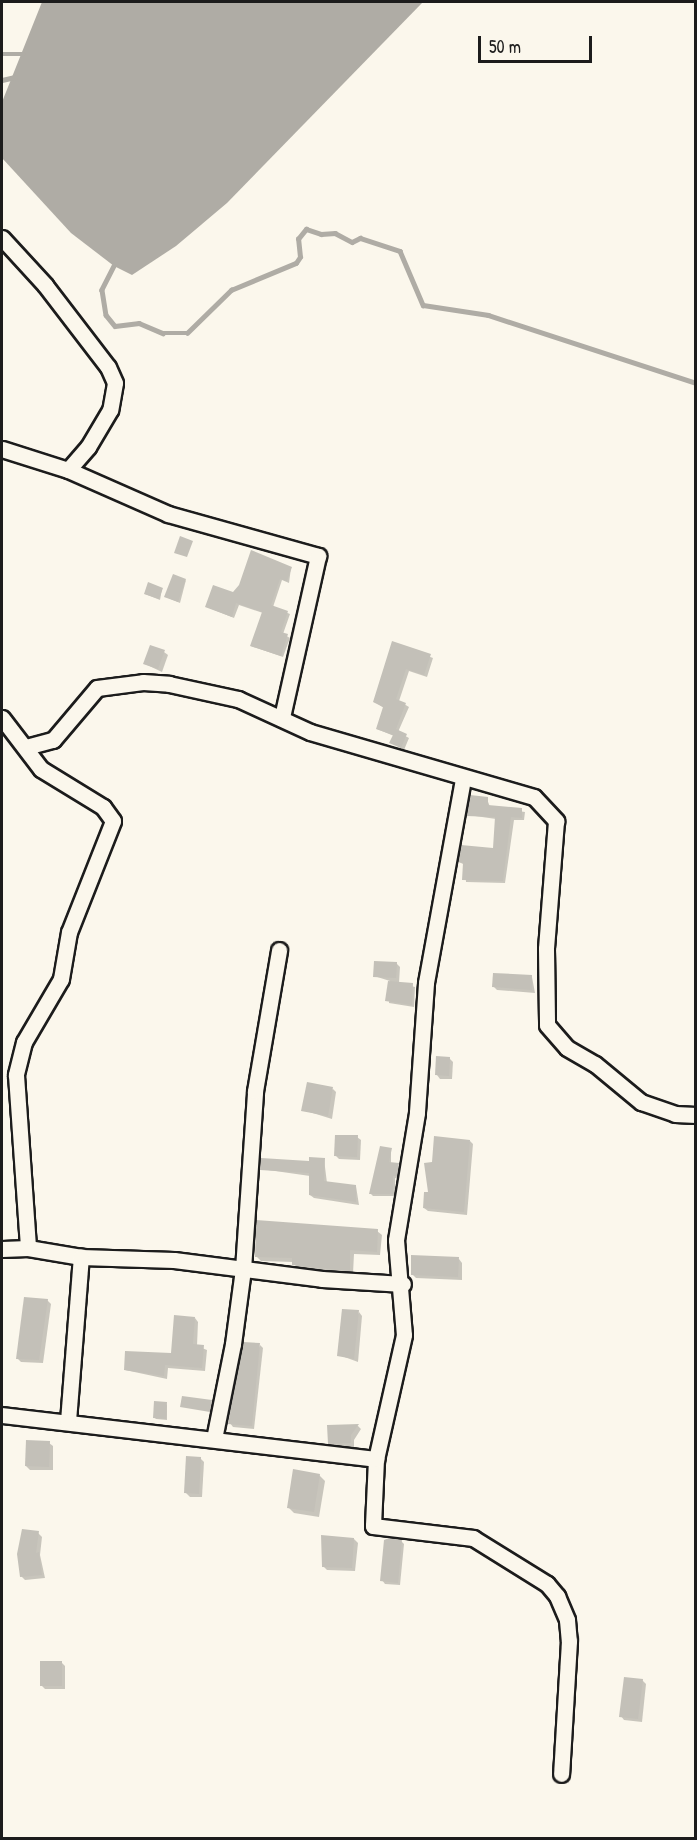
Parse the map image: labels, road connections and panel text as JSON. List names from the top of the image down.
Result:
{
  "scale_bar": "50 m"
}
